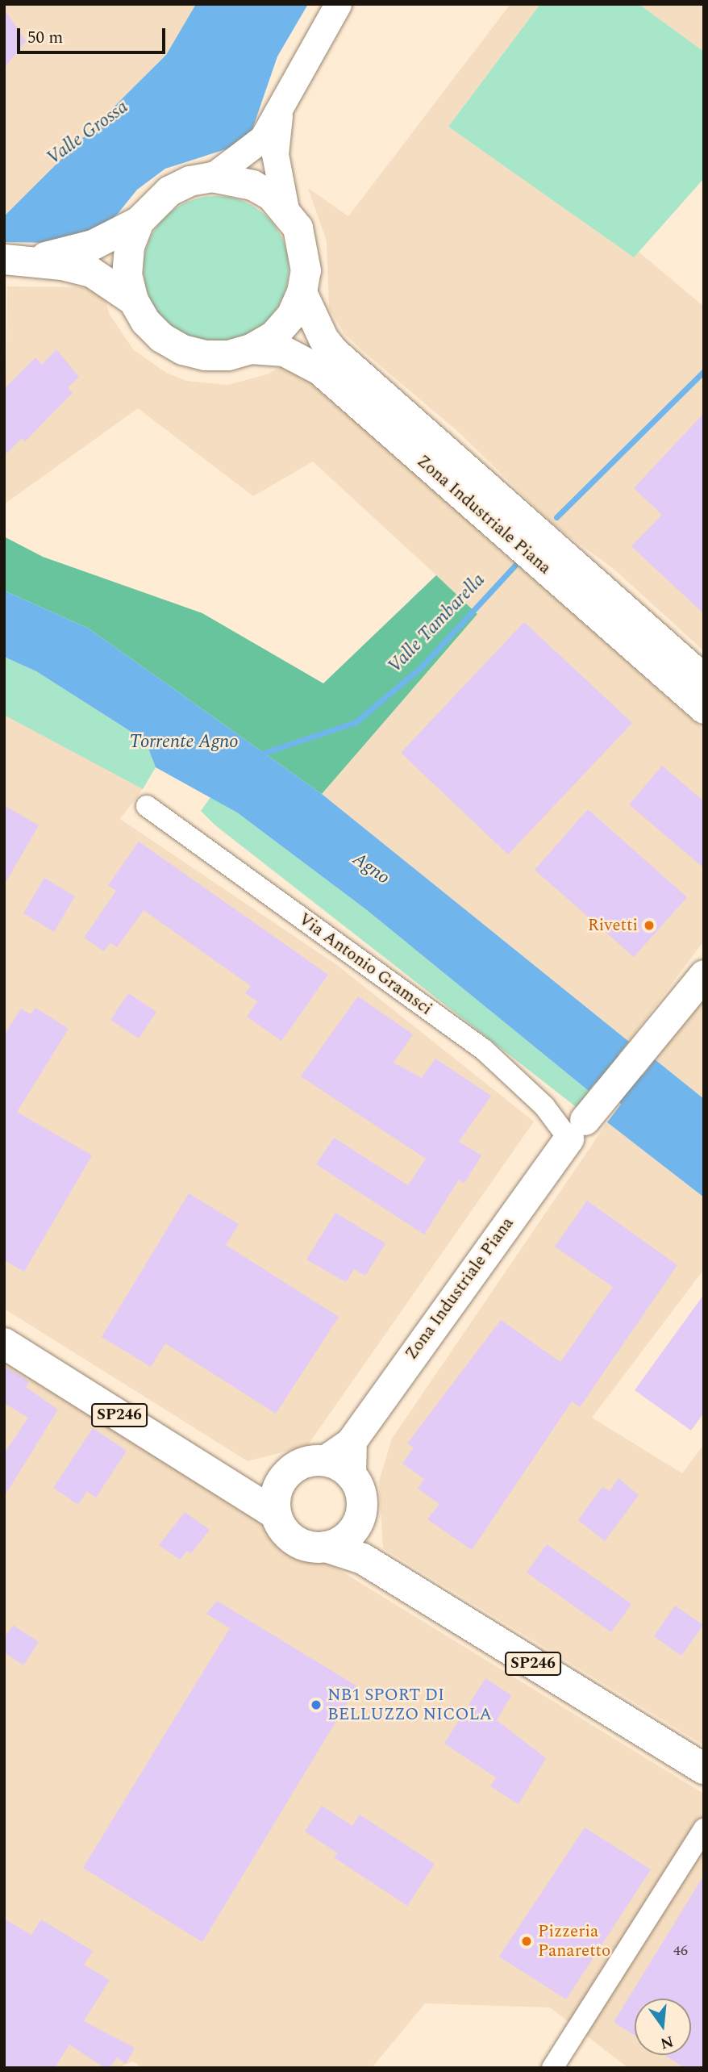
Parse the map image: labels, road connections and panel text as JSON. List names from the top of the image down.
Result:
{
  "streets": {
    "main road": ["Zona Industriale Piana", "SP246"],
    "street": ["Via Antonio Gramsci"]
  },
  "crossings": [
    ["Zona Industriale Piana", "Via Antonio Gramsci"]
  ],
  "water": [
    "Valle Grossa",
    "Valle Tambarella",
    "Torrente Agno",
    "Agno"
  ],
  "places": ["Rivetti", "NB1 SPORT DI BELLUZZO NICOLA", "Pizzeria Panaretto"],
  "house_numbers": ["46"],
  "scale_bar": "50 m",
  "north": "bottom"
}
